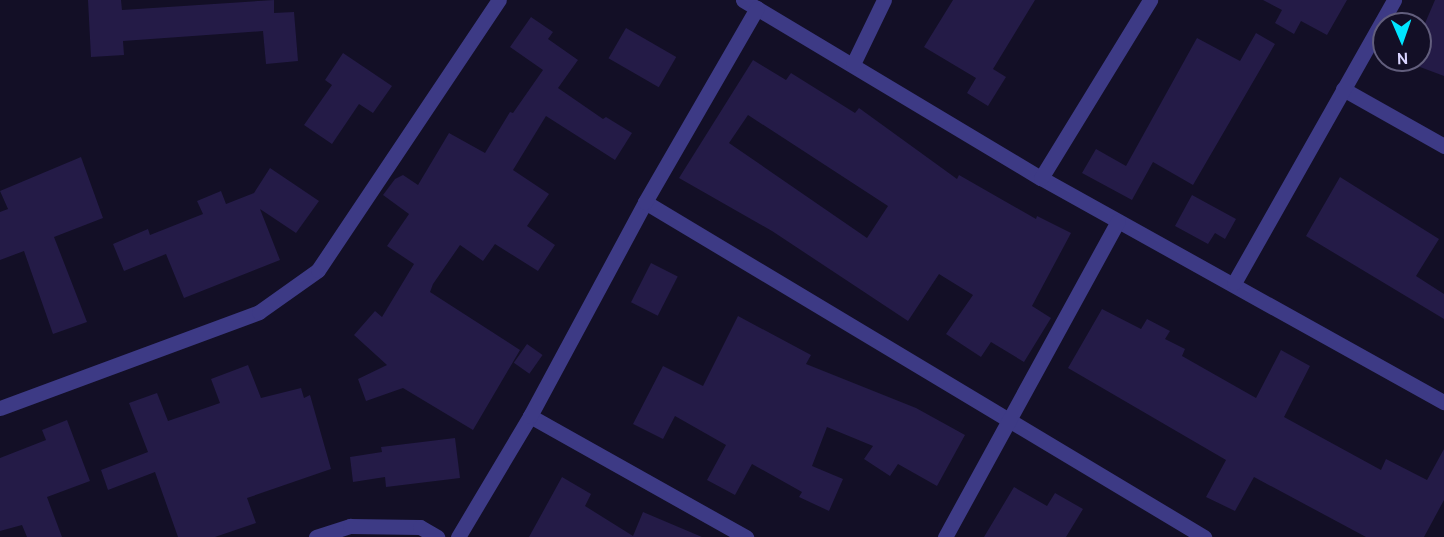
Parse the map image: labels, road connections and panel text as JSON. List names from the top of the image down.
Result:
{
  "north": "bottom"
}
